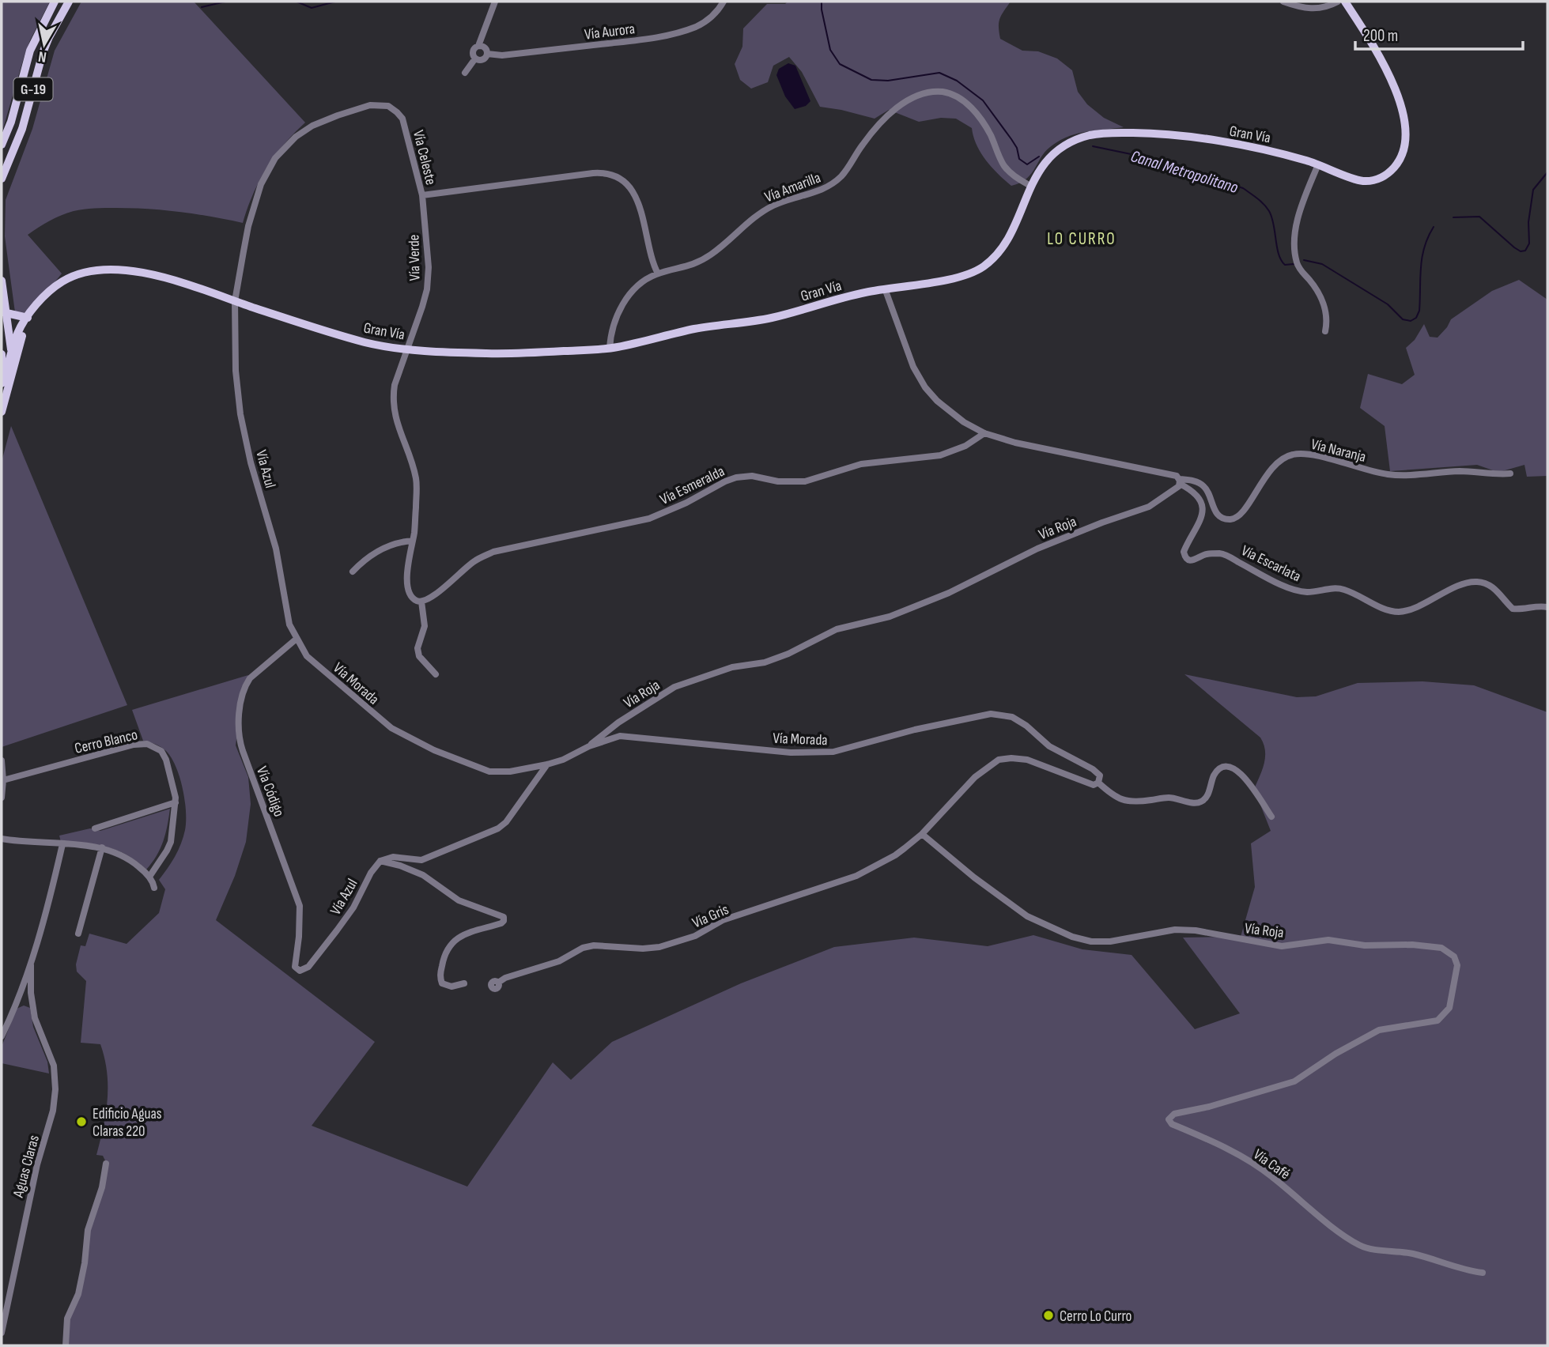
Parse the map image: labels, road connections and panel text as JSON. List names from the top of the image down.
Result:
{
  "streets": {
    "main road": ["G-19", "Gran Vía"],
    "street": [
      "Vía Aurora",
      "Vía Celeste",
      "Vía Amarilla",
      "Vía Verde",
      "Vía Naranja",
      "Vía Azul",
      "Vía Esmeralda",
      "Vía Roja",
      "Vía Escarlata",
      "Vía Morada",
      "Cerro Blanco",
      "Vía Código",
      "Vía Gris",
      "Vía Café",
      "Aguas Claras"
    ]
  },
  "crossings": [
    ["Gran Vía", "Vía Celeste"],
    ["Gran Vía", "Vía Amarilla"],
    ["Gran Vía", "Vía Verde"],
    ["Gran Vía", "Vía Azul"],
    ["Vía Celeste", "Vía Amarilla"],
    ["Vía Celeste", "Vía Verde"],
    ["Vía Celeste", "Vía Azul"],
    ["Vía Naranja", "Vía Roja"],
    ["Vía Naranja", "Vía Escarlata"],
    ["Vía Azul", "Vía Morada"],
    ["Vía Azul", "Vía Código"],
    ["Vía Roja", "Vía Escarlata"],
    ["Vía Roja", "Vía Morada"],
    ["Vía Roja", "Vía Gris"],
    ["Vía Roja", "Vía Café"],
    ["Vía Morada", "Vía Código"]
  ],
  "districts": ["LO CURRO"],
  "water": ["Canal Metropolitano"],
  "places": ["Edificio Aguas Claras 220", "Cerro Lo Curro"],
  "scale_bar": "200 m",
  "north": "bottom"
}
